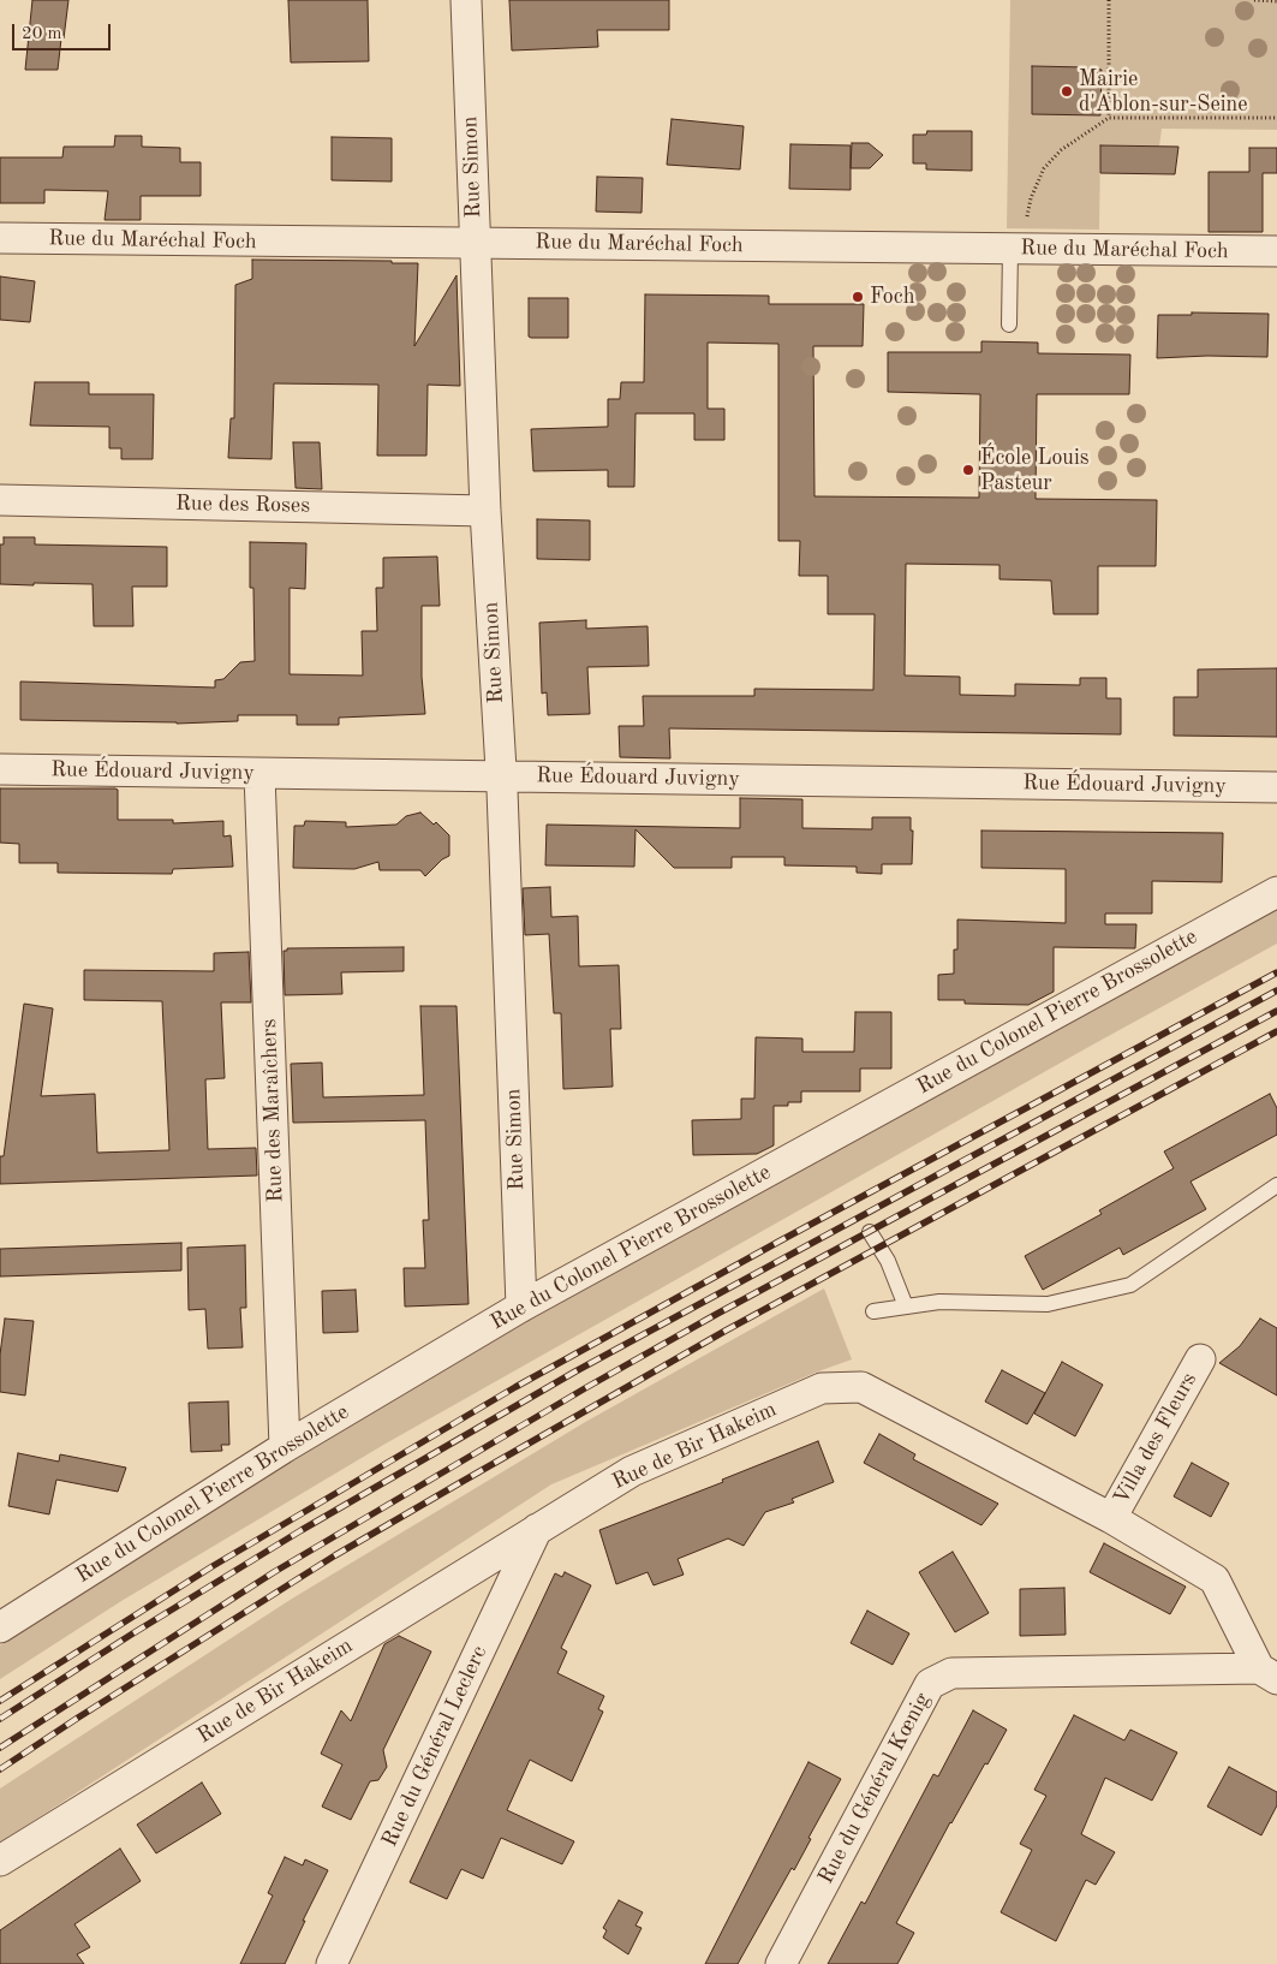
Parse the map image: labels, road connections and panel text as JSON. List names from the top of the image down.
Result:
{
  "streets": {
    "street": [
      "Rue Simon",
      "Rue du Maréchal Foch",
      "Rue des Roses",
      "Rue Édouard Juvigny",
      "Rue du Colonel Pierre Brossolette",
      "Rue des Maraîchers",
      "Villa des Fleurs",
      "Rue de Bir Hakeim",
      "Rue du Général Leclerc",
      "Rue du Général Kœnig"
    ]
  },
  "crossings": [
    ["Rue Simon", "Rue du Maréchal Foch"],
    ["Rue Simon", "Rue des Roses"],
    ["Rue Simon", "Rue Édouard Juvigny"],
    ["Rue Simon", "Rue du Colonel Pierre Brossolette"],
    ["Rue Édouard Juvigny", "Rue des Maraîchers"],
    ["Rue du Colonel Pierre Brossolette", "Rue des Maraîchers"],
    ["Villa des Fleurs", "Rue de Bir Hakeim"],
    ["Rue de Bir Hakeim", "Rue du Général Leclerc"],
    ["Rue de Bir Hakeim", "Rue du Général Kœnig"]
  ],
  "places": ["Mairie d'Ablon-sur-Seine", "Foch", "École Louis Pasteur"],
  "scale_bar": "20 m"
}
